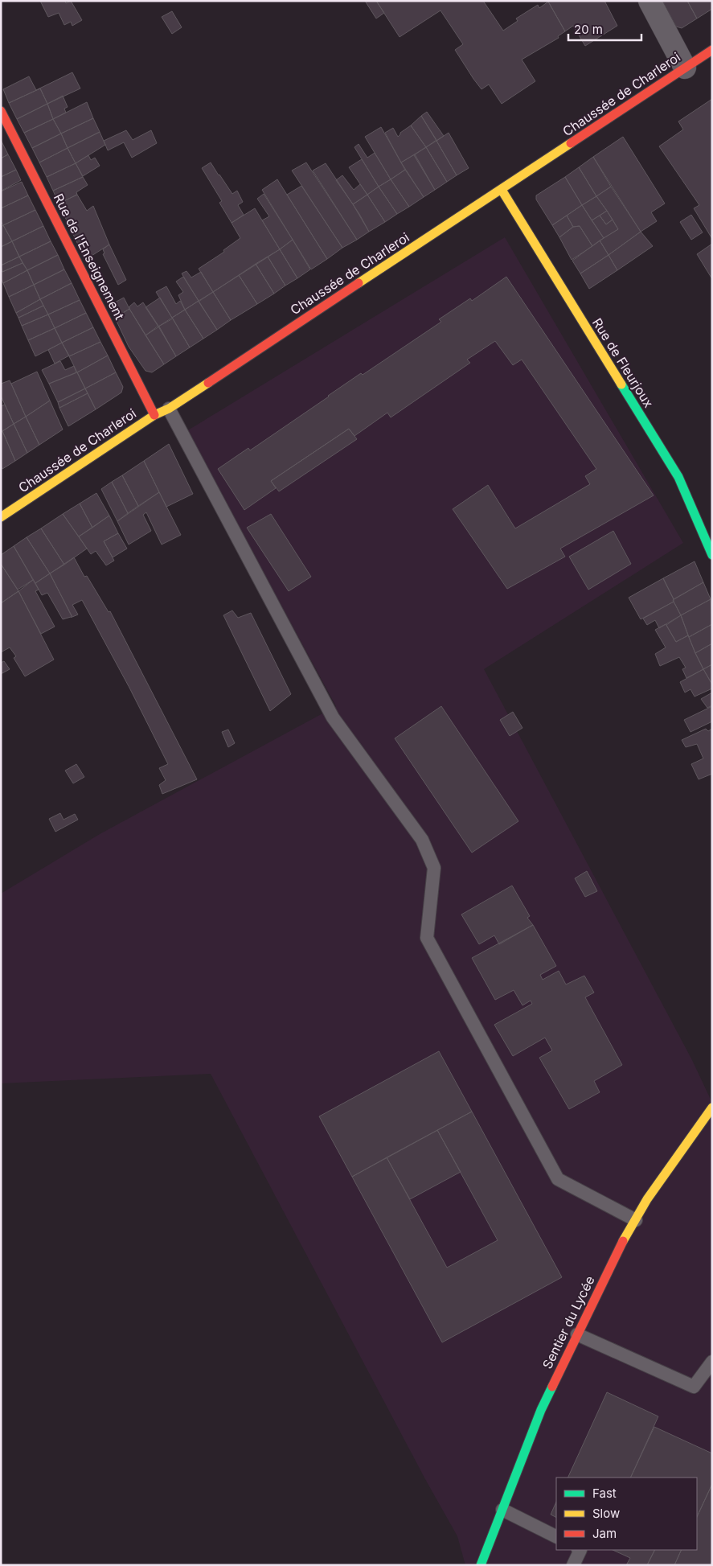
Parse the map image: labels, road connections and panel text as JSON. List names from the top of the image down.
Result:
{
  "streets": {
    "street": [
      "Chaussée de Charleroi",
      "Rue de l'Enseignement",
      "Rue de Fleurjoux",
      "Sentier du Lycée"
    ]
  },
  "crossings": [
    ["Chaussée de Charleroi", "Rue de l'Enseignement"],
    ["Chaussée de Charleroi", "Rue de Fleurjoux"]
  ],
  "legend": ["Fast", "Slow", "Jam"],
  "scale_bar": "20 m"
}
